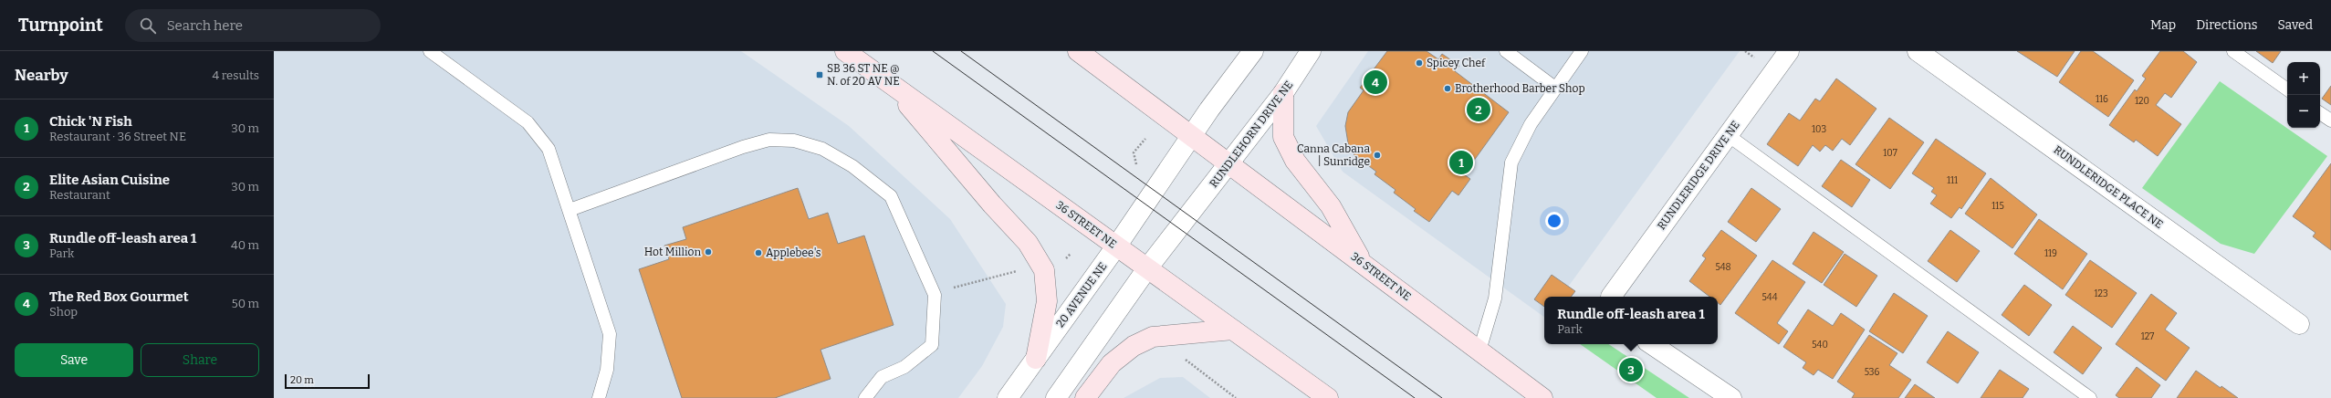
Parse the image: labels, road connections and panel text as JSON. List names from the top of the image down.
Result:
{
  "streets": {
    "main road": ["36 STREET NE"],
    "street": [
      "RUNDLEHORN DRIVE NE",
      "RUNDLERIDGE DRIVE NE",
      "RUNDLERIDGE PLACE NE",
      "20 AVENUE NE"
    ]
  },
  "crossings": [
    ["RUNDLEHORN DRIVE NE", "36 STREET NE"],
    ["36 STREET NE", "20 AVENUE NE"]
  ],
  "places": {
    "other": [
      "Spicey Chef",
      "Brotherhood Barber Shop",
      "Canna Cabana | Sunridge",
      "Hot Million",
      "Applebee's"
    ],
    "transit": ["SB 36 ST NE @ N. of 20 AV NE"]
  },
  "house_numbers": [
    "116",
    "120",
    "103",
    "107",
    "111",
    "115",
    "119",
    "548",
    "123",
    "544",
    "127",
    "540",
    "536"
  ],
  "scale_bar": "20 m",
  "page": {
    "header": "Turnpoint",
    "search": "Search here",
    "nav": ["Map", "Directions", "Saved"],
    "heading": ["Nearby", "4 results"],
    "map_buttons": ["+", "−"],
    "pins": [
      "4",
      "2",
      "1",
      "3"
    ],
    "list": [
      {
        "mark": "1",
        "name": "Chick 'N Fish",
        "note": "Restaurant · 36 Street NE",
        "value": "30 m"
      },
      {
        "mark": "2",
        "name": "Elite Asian Cuisine",
        "note": "Restaurant",
        "value": "30 m"
      },
      {
        "mark": "3",
        "name": "Rundle off-leash area 1",
        "note": "Park",
        "value": "40 m"
      },
      {
        "mark": "4",
        "name": "The Red Box Gourmet",
        "note": "Shop",
        "value": "50 m"
      }
    ],
    "popup": ["Rundle off-leash area 1", "Park"],
    "buttons": ["Save", "Share"],
    "scale": "20 m"
  }
}
